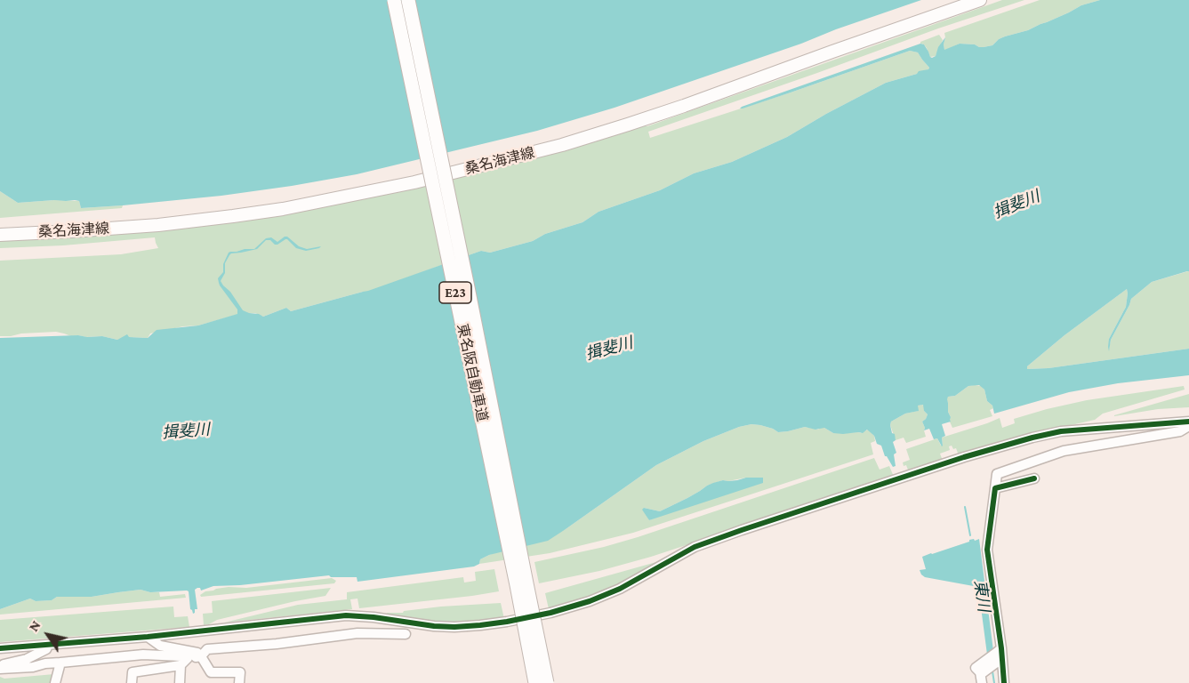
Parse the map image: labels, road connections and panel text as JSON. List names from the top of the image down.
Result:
{
  "streets": {
    "highway": ["E23", "東名阪自動車道"],
    "main road": ["桑名海津線"]
  },
  "water": ["揖斐川", "東川"],
  "north": "top left"
}
